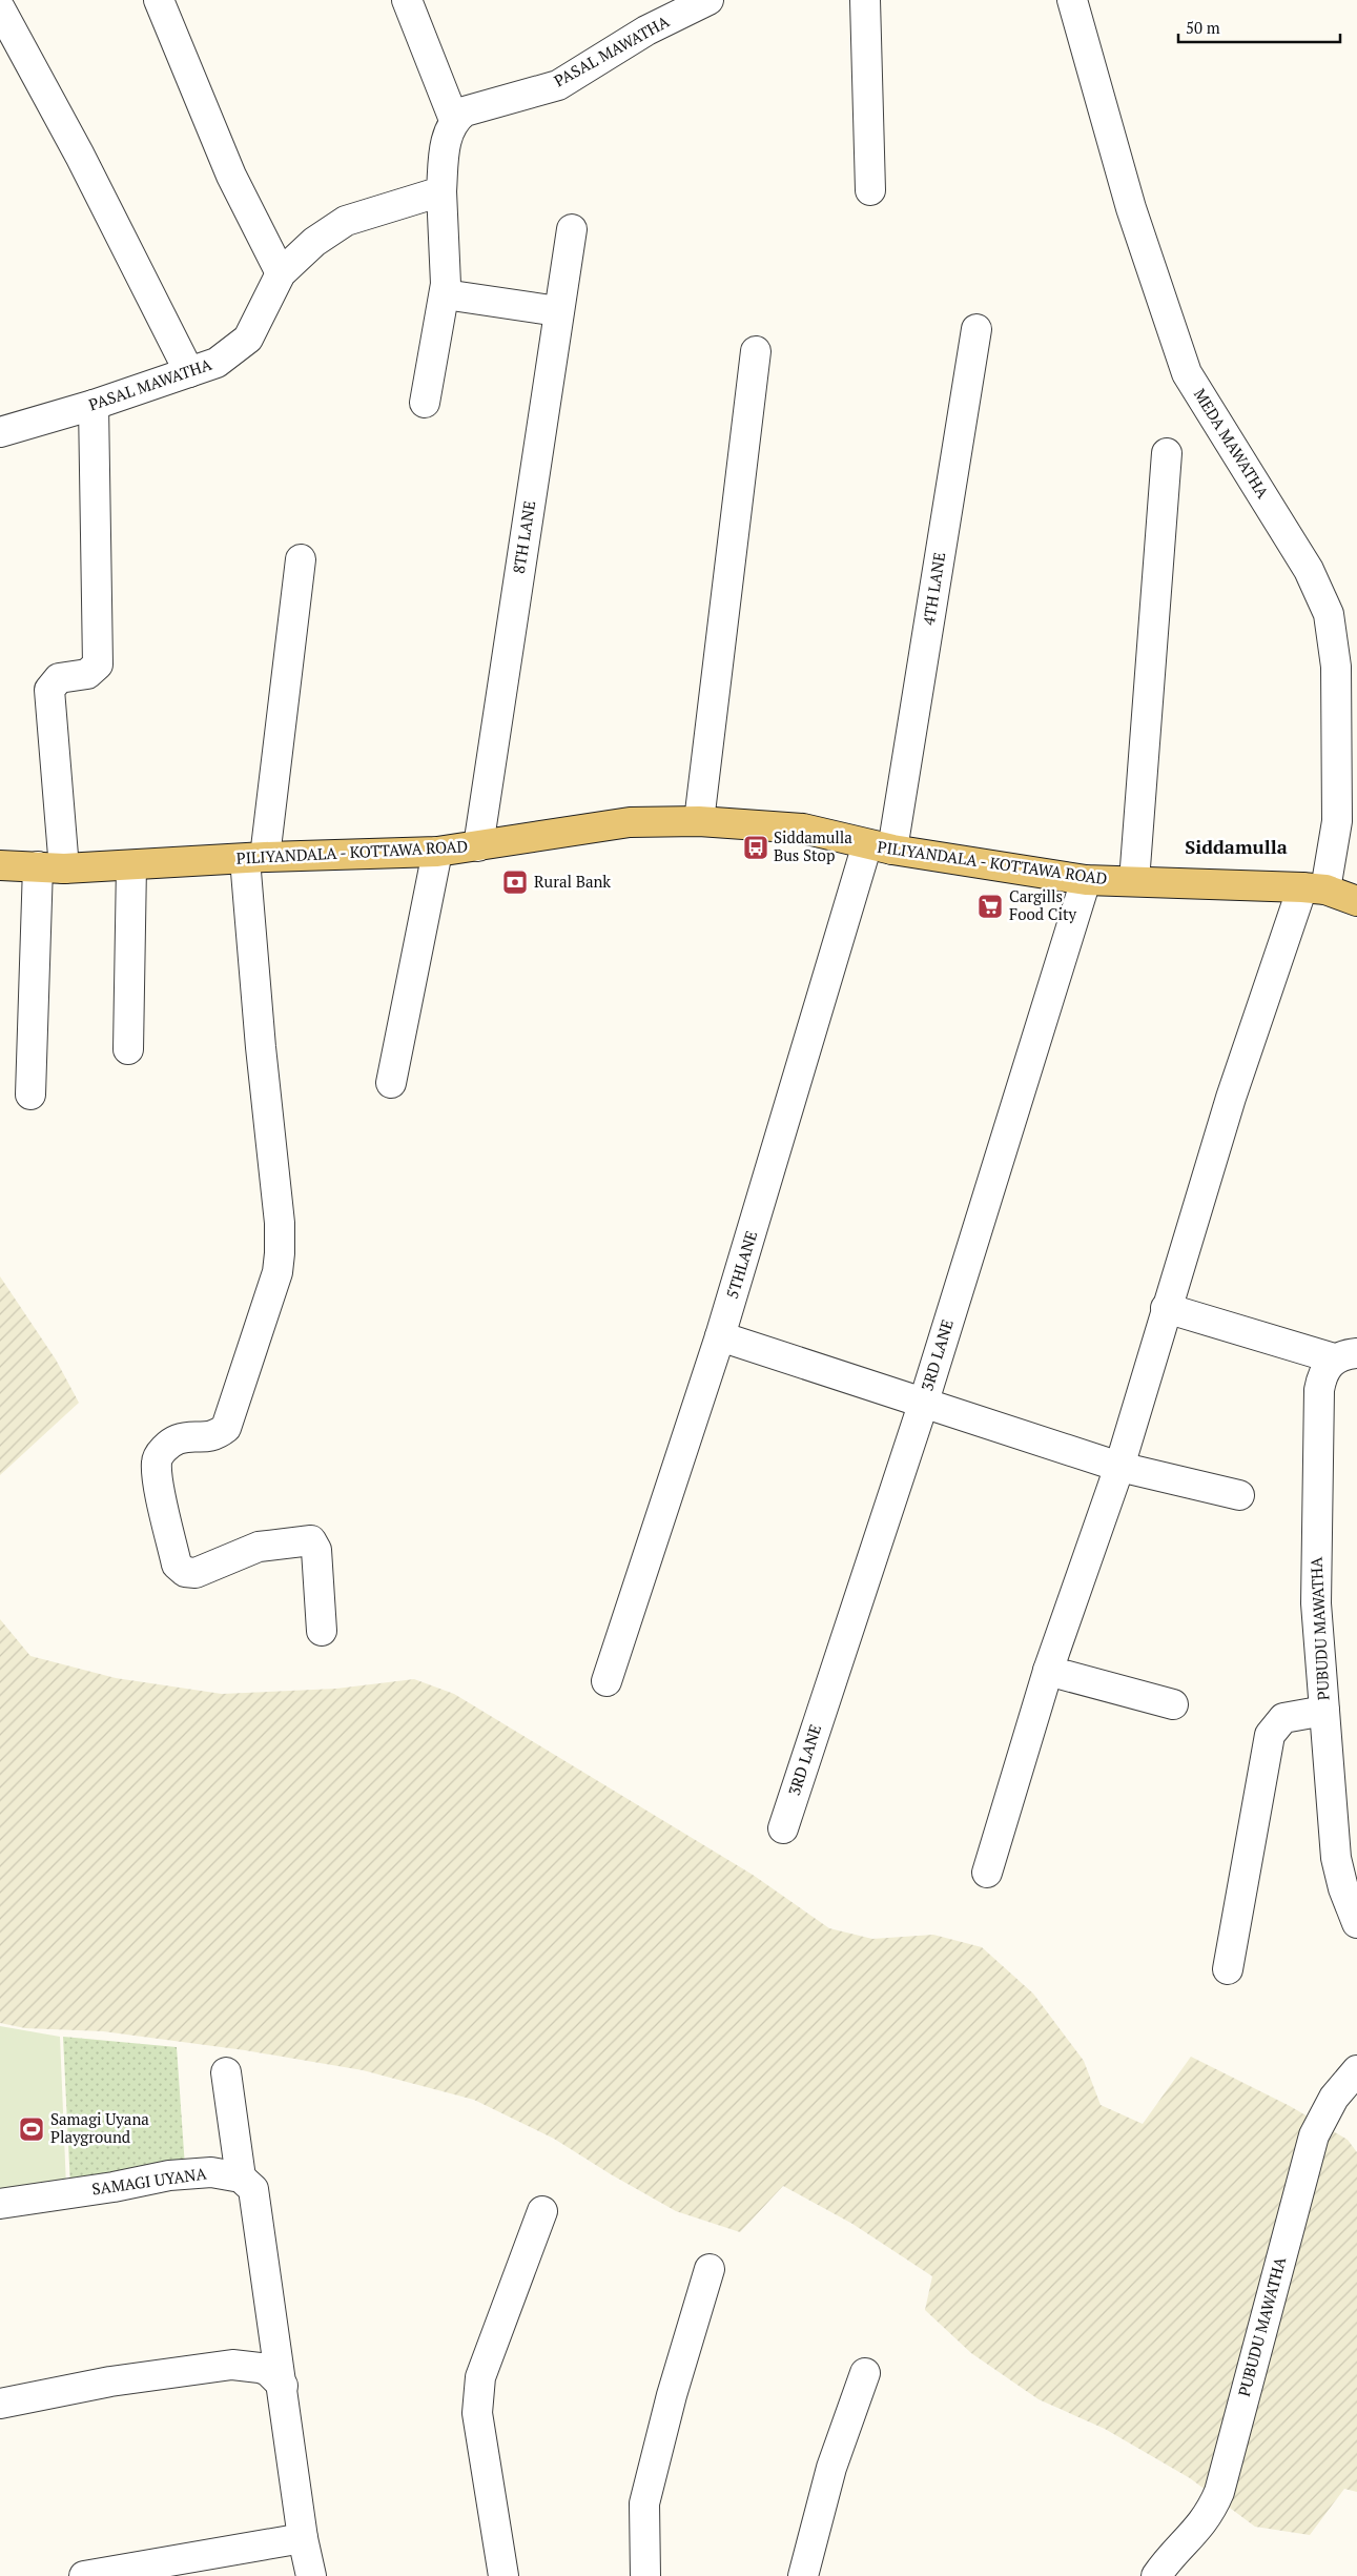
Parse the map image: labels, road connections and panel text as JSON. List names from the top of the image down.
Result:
{
  "streets": {
    "main road": ["PILIYANDALA - KOTTAWA ROAD"],
    "street": [
      "PASAL MAWATHA",
      "MEDA MAWATHA",
      "8TH LANE",
      "4TH LANE",
      "5THLANE",
      "3RD LANE",
      "PUBUDU MAWATHA",
      "SAMAGI UYANA"
    ]
  },
  "crossings": [
    ["MEDA MAWATHA", "PILIYANDALA - KOTTAWA ROAD"],
    ["8TH LANE", "PILIYANDALA - KOTTAWA ROAD"],
    ["4TH LANE", "PILIYANDALA - KOTTAWA ROAD"],
    ["4TH LANE", "5THLANE"],
    ["PILIYANDALA - KOTTAWA ROAD", "5THLANE"],
    ["PILIYANDALA - KOTTAWA ROAD", "3RD LANE"]
  ],
  "districts": ["Siddamulla"],
  "places": {
    "bus stop": ["Siddamulla Bus Stop"],
    "bank": ["Rural Bank"],
    "supermarket": ["Cargills Food City"],
    "sports": ["Samagi Uyana Playground"]
  },
  "scale_bar": "50 m"
}
